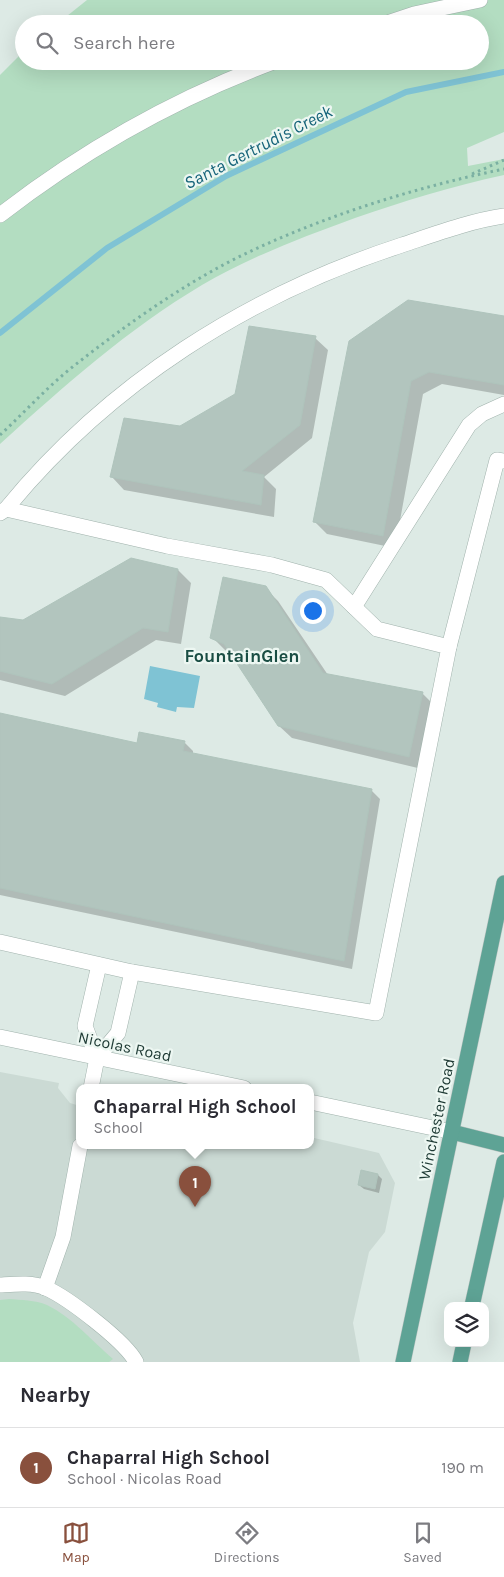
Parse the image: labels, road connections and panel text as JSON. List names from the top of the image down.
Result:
{
  "streets": {
    "main road": ["Winchester Road"],
    "street": ["Nicolas Road"]
  },
  "districts": ["FountainGlen"],
  "water": ["Santa Gertrudis Creek"],
  "page": {
    "search": "Search here",
    "popup": ["Chaparral High School", "School"],
    "pins": "1",
    "heading": "Nearby",
    "list": [
      {
        "mark": "1",
        "name": "Chaparral High School",
        "note": "School · Nicolas Road",
        "value": "190 m"
      }
    ],
    "nav": ["Map", "Directions", "Saved"]
  }
}
